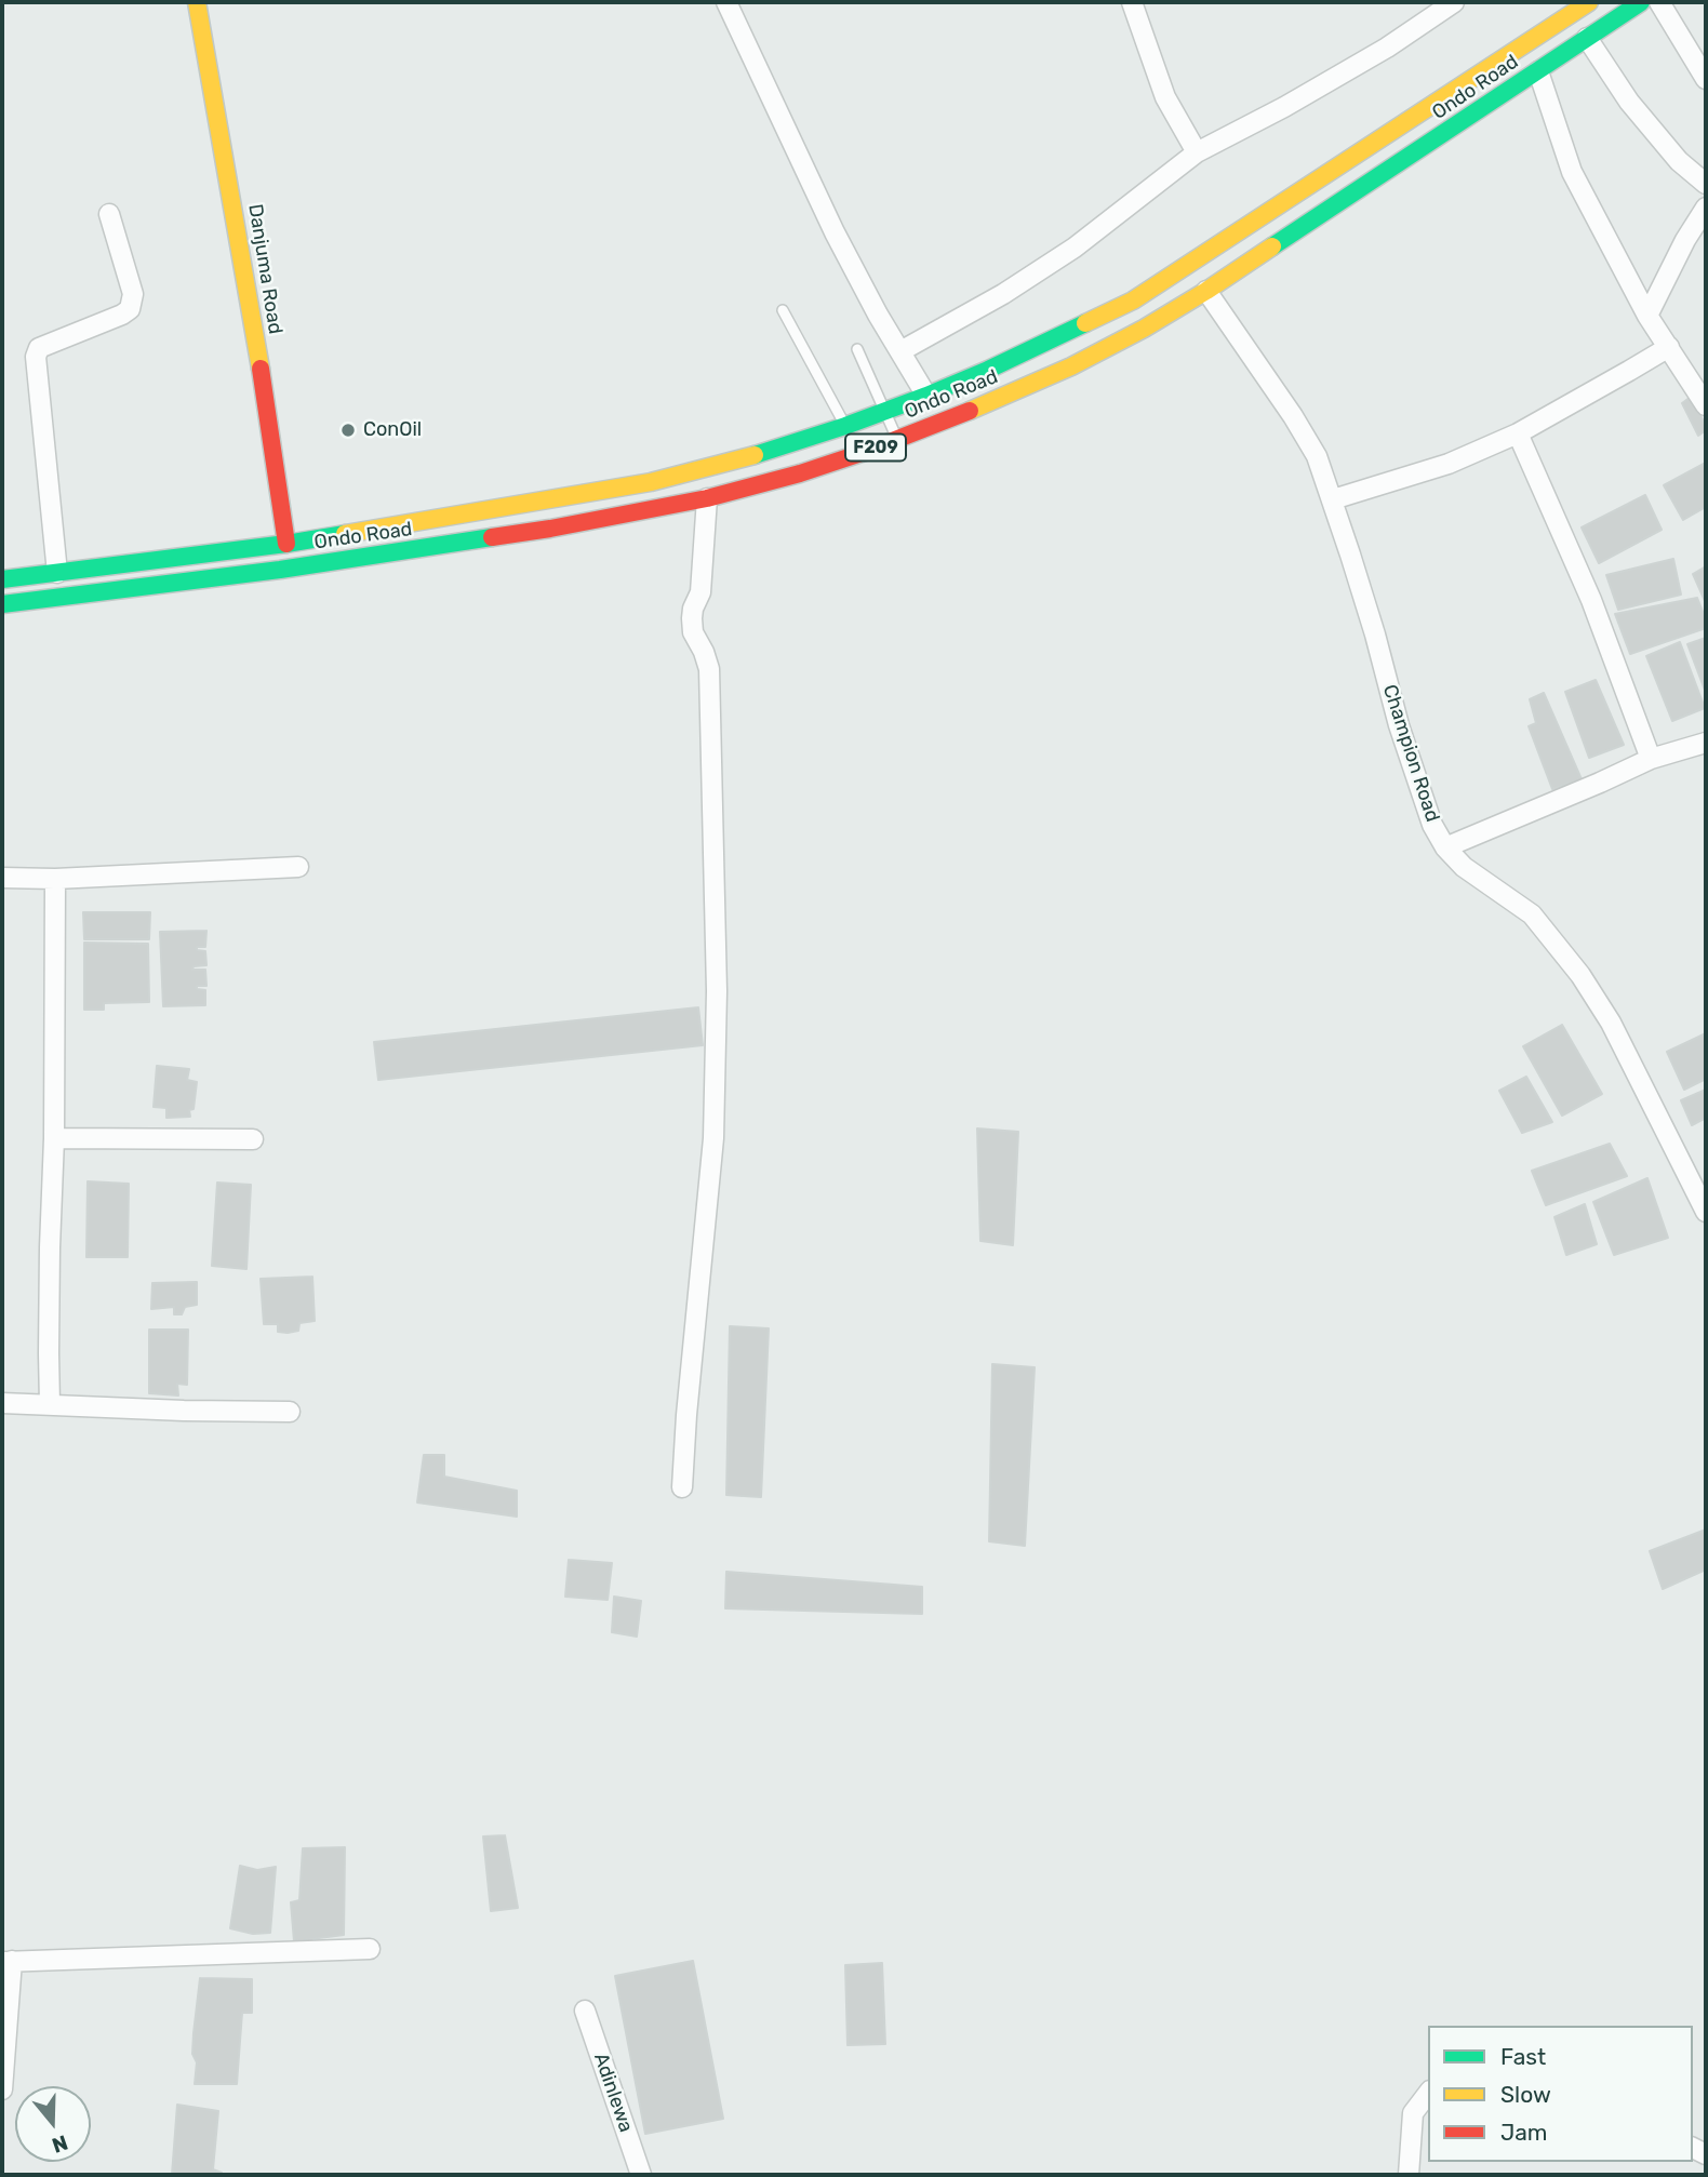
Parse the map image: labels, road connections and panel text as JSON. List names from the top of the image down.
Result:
{
  "streets": {
    "main road": ["Ondo Road", "Danjuma Road", "F209"],
    "street": ["Champion Road", "Adinlewa"]
  },
  "crossings": [
    ["Ondo Road", "Danjuma Road"],
    ["Ondo Road", "Champion Road"]
  ],
  "places": ["ConOil"],
  "legend": ["Fast", "Slow", "Jam"],
  "north": "bottom"
}
